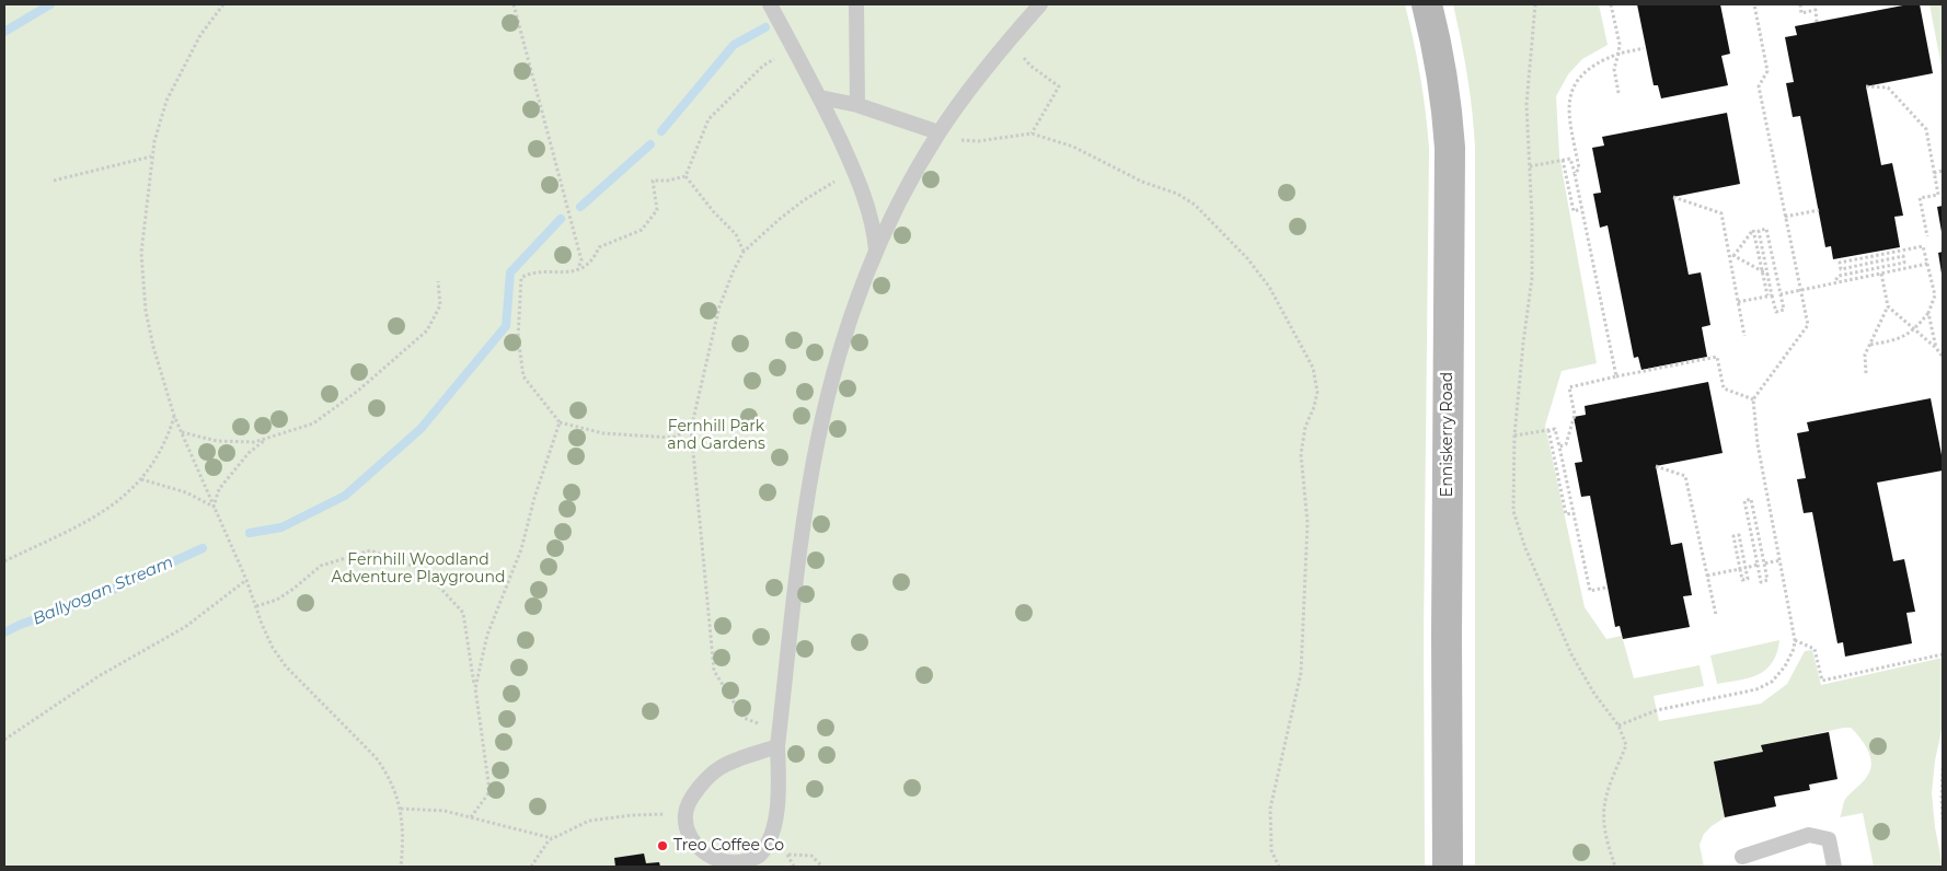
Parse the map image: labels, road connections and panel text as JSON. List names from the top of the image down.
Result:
{
  "streets": {
    "main road": ["Enniskerry Road"]
  },
  "water": ["Ballyogan Stream"],
  "parks": ["Fernhill Park and Gardens", "Fernhill Woodland Adventure Playground"],
  "places": ["Treo Coffee Co"]
}
